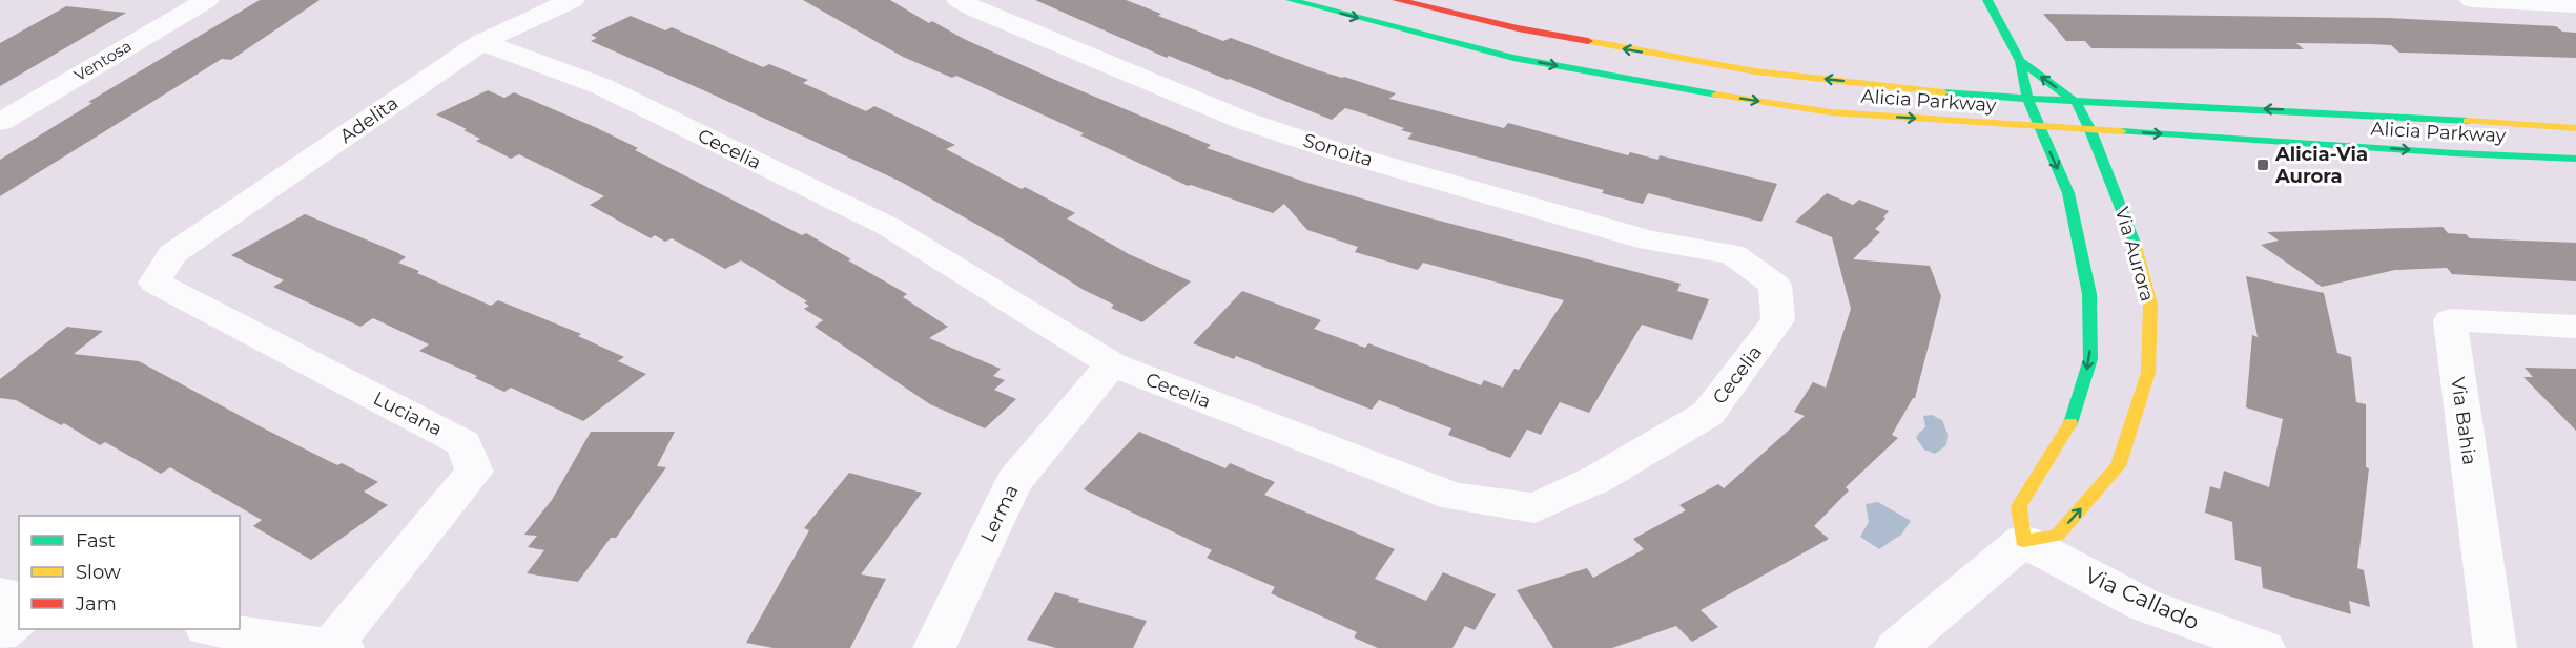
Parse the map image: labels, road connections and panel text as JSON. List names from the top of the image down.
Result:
{
  "streets": {
    "main road": ["Alicia Parkway", "Via Aurora"],
    "street": [
      "Ventosa",
      "Adelita",
      "Cecelia",
      "Sonoita",
      "Luciana",
      "Via Bahia",
      "Lerma",
      "Via Callado"
    ]
  },
  "crossings": [
    ["Alicia Parkway", "Via Aurora"],
    ["Adelita", "Cecelia"],
    ["Adelita", "Luciana"],
    ["Cecelia", "Sonoita"],
    ["Cecelia", "Lerma"],
    ["Via Aurora", "Via Callado"]
  ],
  "places": {
    "transit": ["Alicia-Via Aurora"]
  },
  "legend": ["Fast", "Slow", "Jam"]
}
